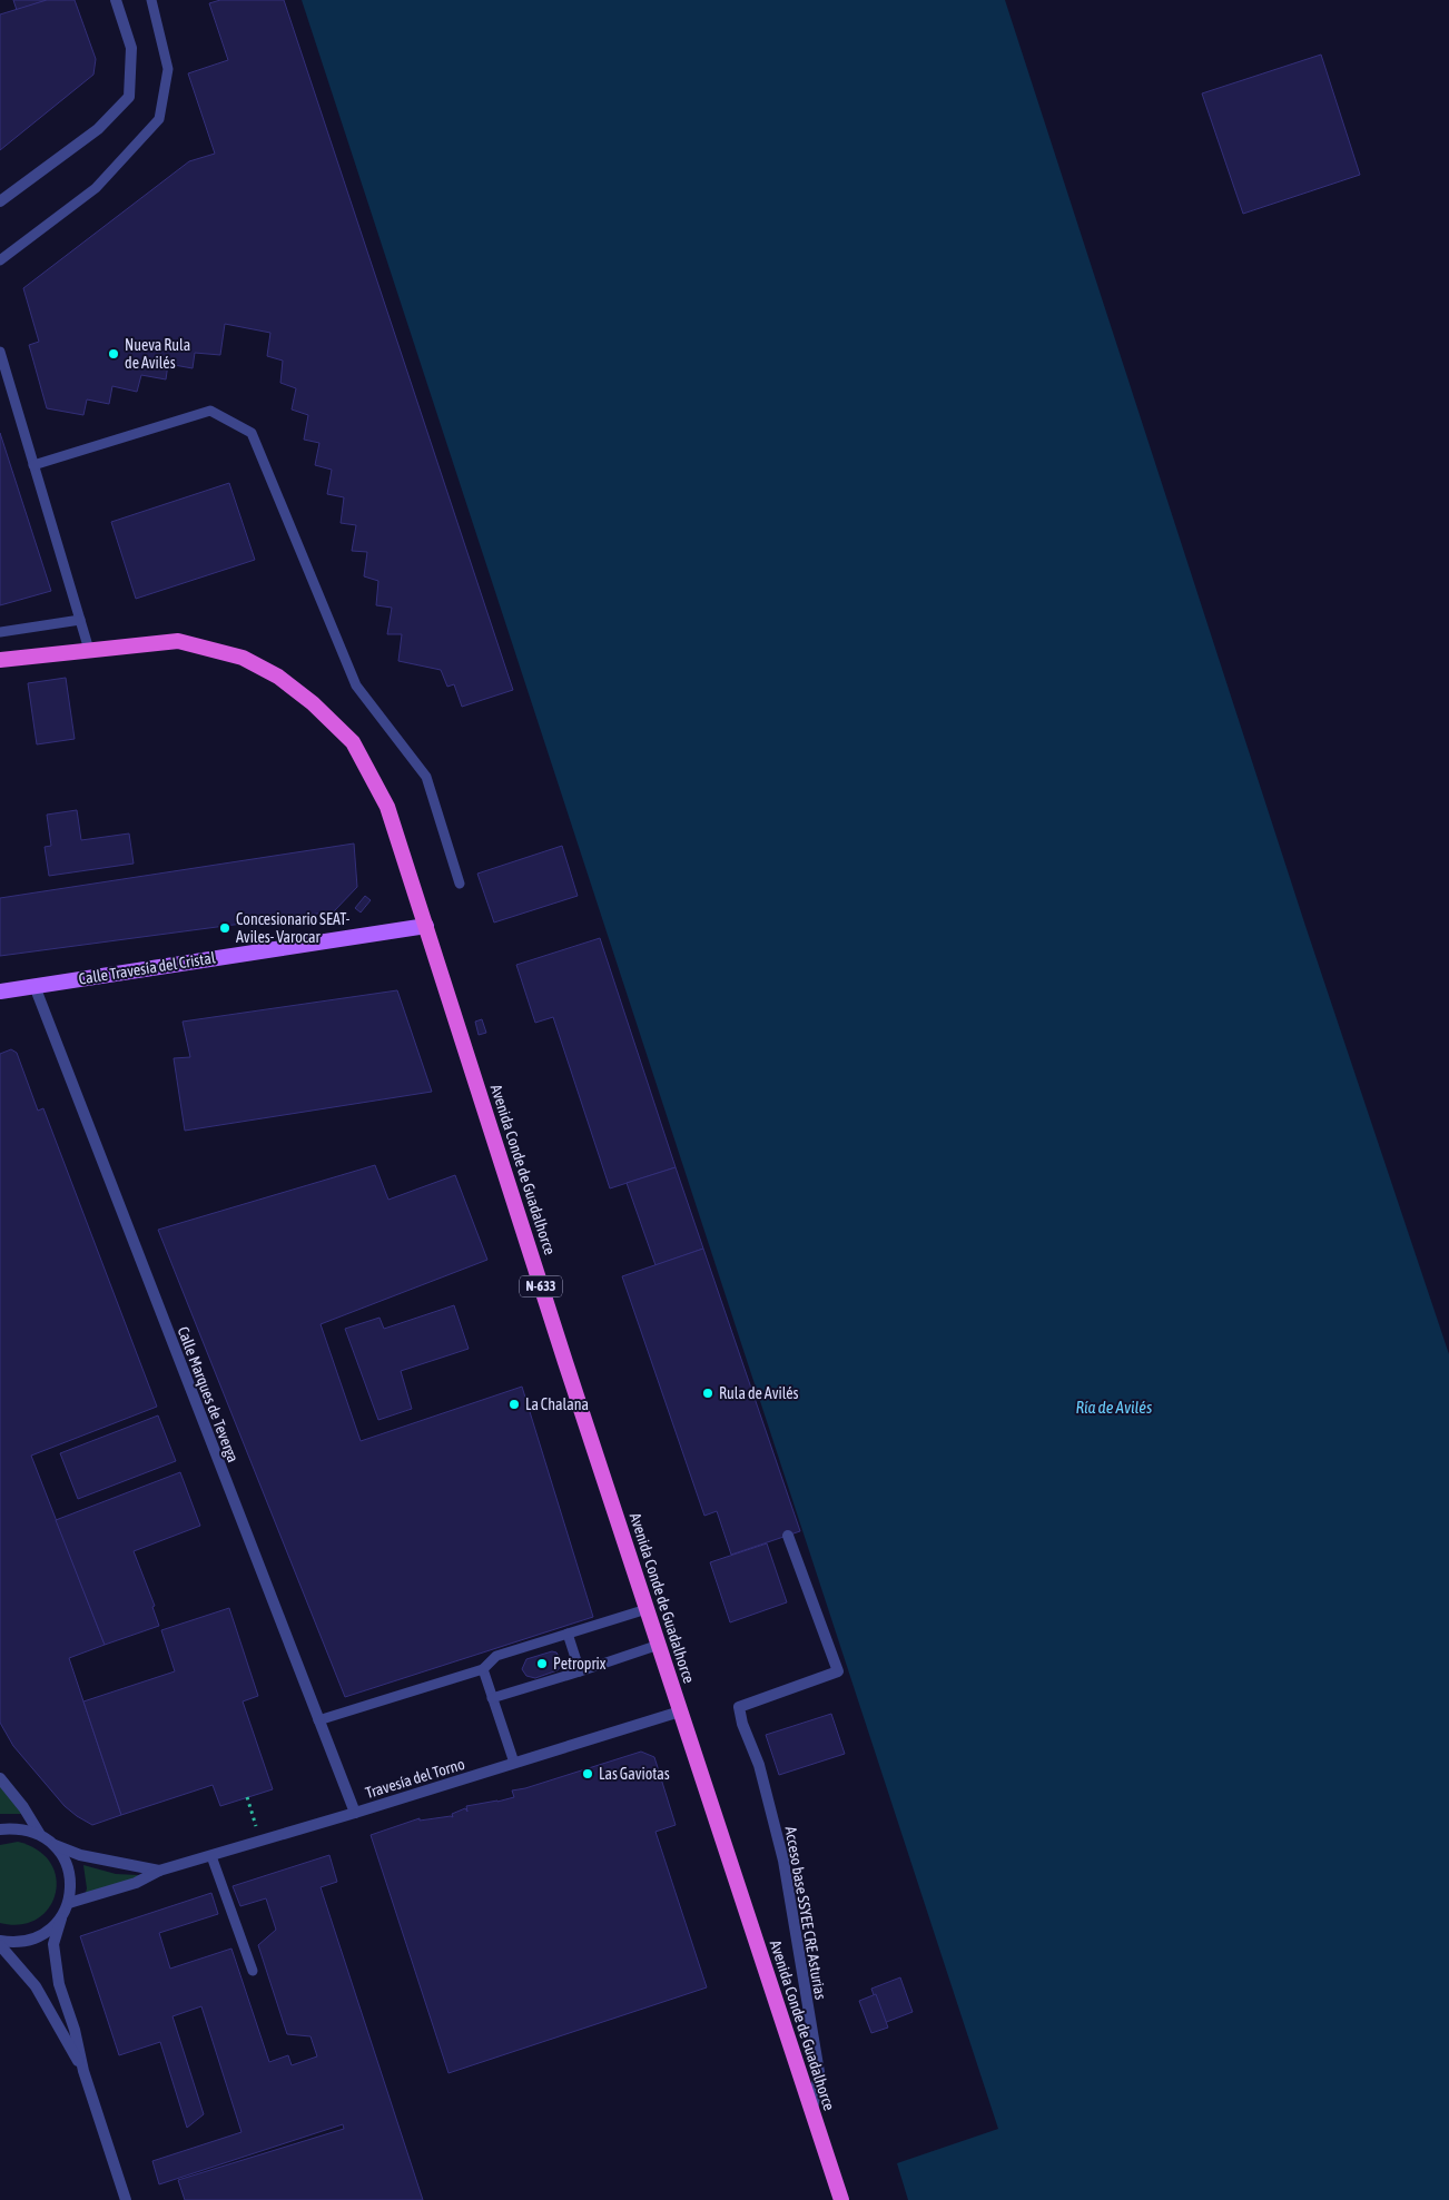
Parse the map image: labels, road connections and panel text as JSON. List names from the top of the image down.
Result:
{
  "streets": {
    "highway": ["Avenida Conde de Guadalhorce", "N-633"],
    "main road": ["Calle Travesía del Cristal"],
    "street": ["Calle Marques de Teverga", "Travesía del Torno", "Acceso base SSYEE CRE Asturias"]
  },
  "crossings": [
    ["Calle Travesía del Cristal", "Avenida Conde de Guadalhorce"],
    ["Calle Travesía del Cristal", "Calle Marques de Teverga"],
    ["Avenida Conde de Guadalhorce", "Travesía del Torno"],
    ["Avenida Conde de Guadalhorce", "Acceso base SSYEE CRE Asturias"],
    ["Calle Marques de Teverga", "Travesía del Torno"]
  ],
  "water": ["Ría de Avilés"],
  "places": [
    "Nueva Rula de Avilés",
    "Concesionario SEAT- Aviles- Varocar",
    "Rula de Avilés",
    "La Chalana",
    "Petroprix",
    "Las Gaviotas"
  ]
}
